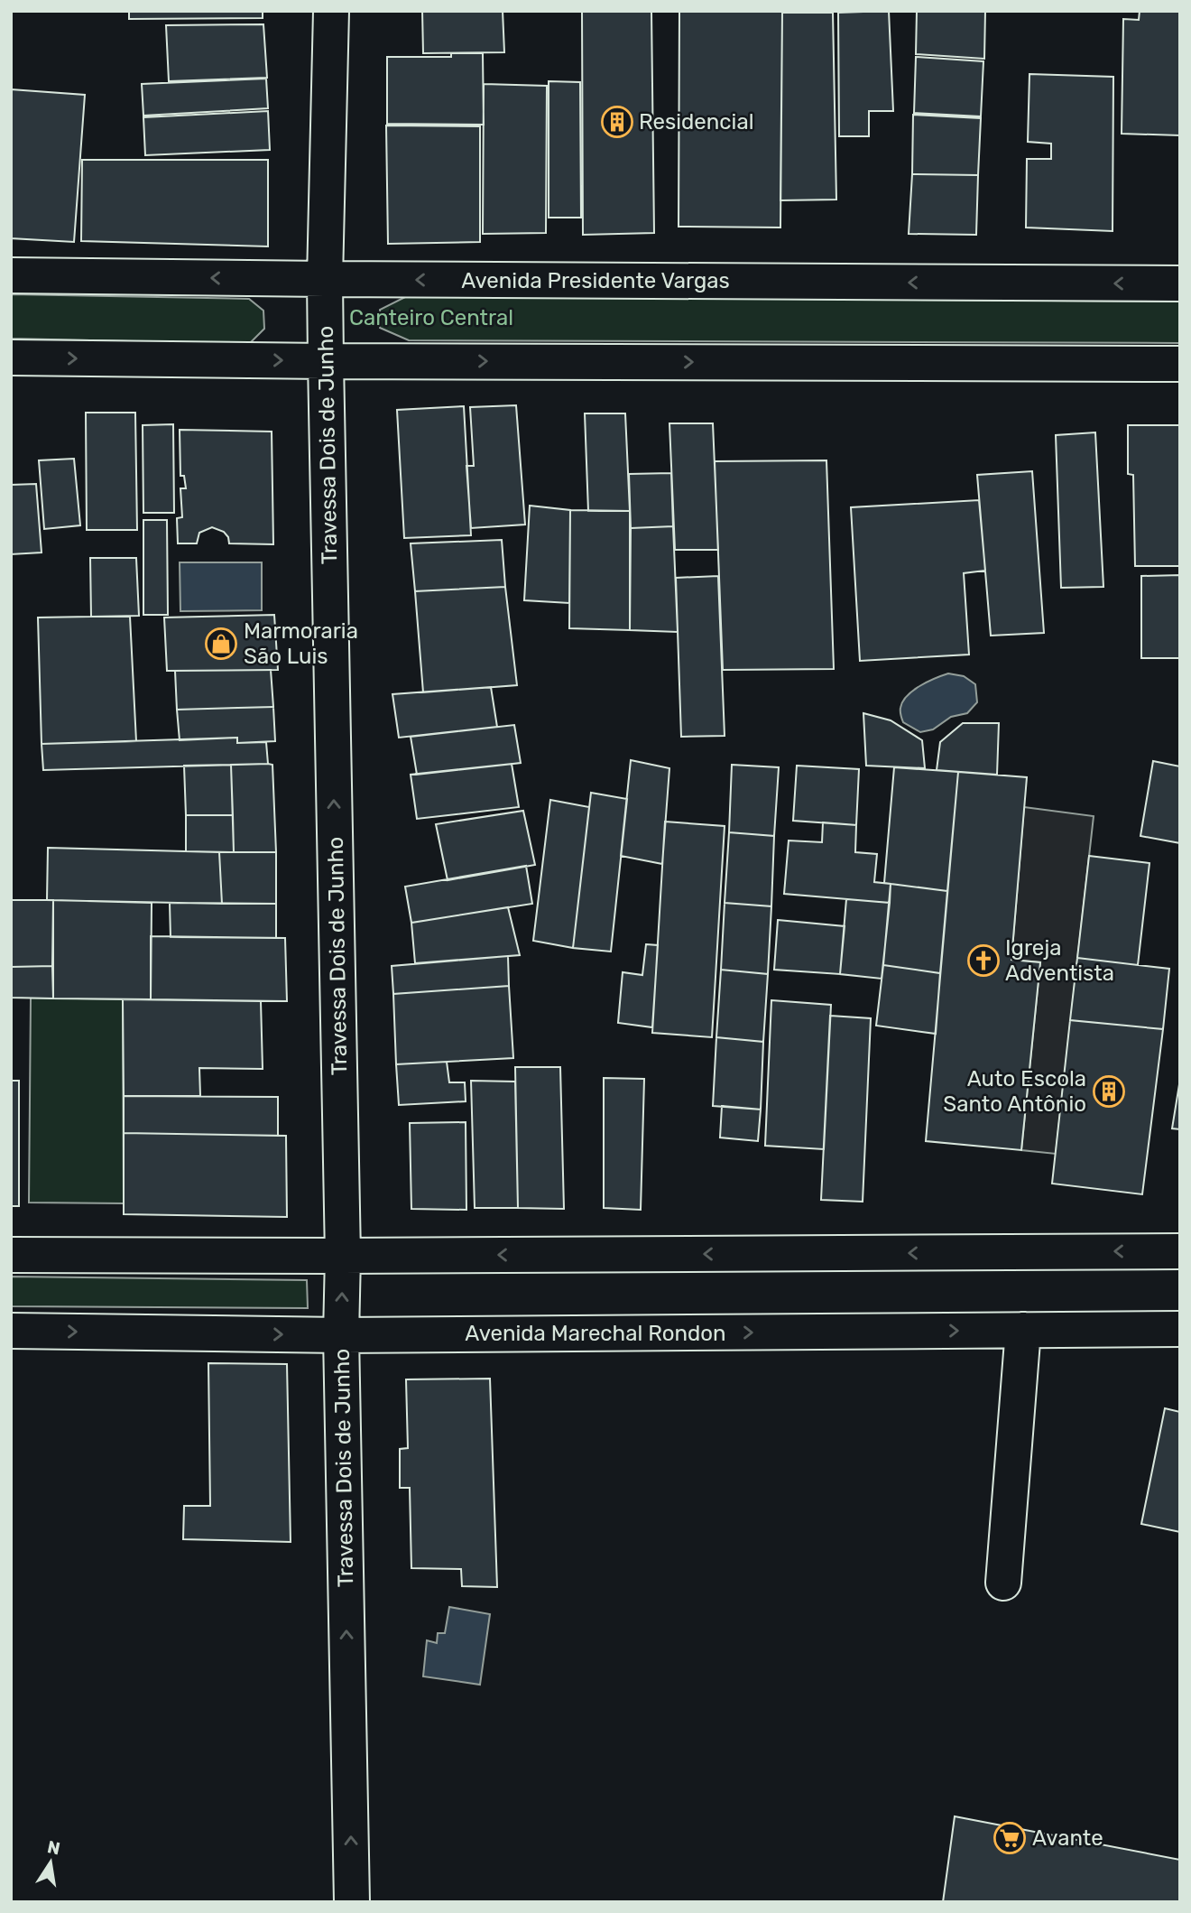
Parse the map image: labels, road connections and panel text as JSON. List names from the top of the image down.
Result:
{
  "streets": {
    "street": ["Avenida Presidente Vargas", "Travessa Dois de Junho", "Avenida Marechal Rondon"]
  },
  "crossings": [
    ["Avenida Presidente Vargas", "Travessa Dois de Junho"],
    ["Travessa Dois de Junho", "Avenida Marechal Rondon"]
  ],
  "one_way": ["Travessa Dois de Junho"],
  "parks": ["Canteiro Central"],
  "places": {
    "building": ["Residencial", "Auto Escola Santo Antônio"],
    "shop": ["Marmoraria São Luis"],
    "church": ["Igreja Adventista"],
    "supermarket": ["Avante"]
  },
  "north": "top"
}
